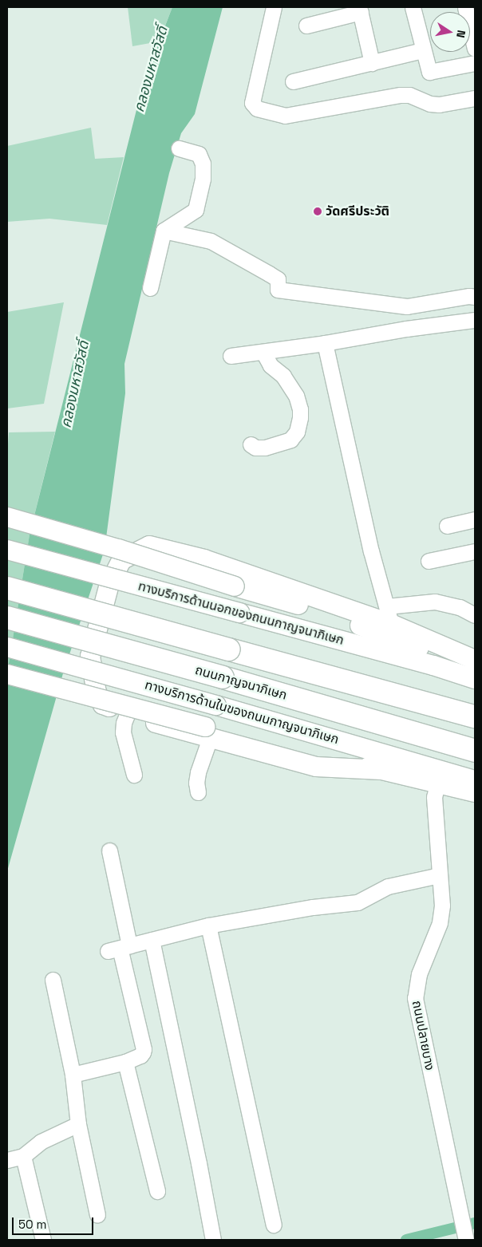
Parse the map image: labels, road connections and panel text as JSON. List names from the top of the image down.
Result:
{
  "streets": {
    "highway": ["ถนนกาญจนาภิเษก"],
    "main road": ["ทางบริการด้านนอกของถนนกาญจนาภิเษก", "ทางบริการด้านในของถนนกาญจนาภิเษก"],
    "street": ["ถนนปลายบาง"]
  },
  "water": ["คลองมหาสวัสดิ์"],
  "places": ["วัดศรีประวัติ"],
  "scale_bar": "50 m",
  "north": "right"
}
